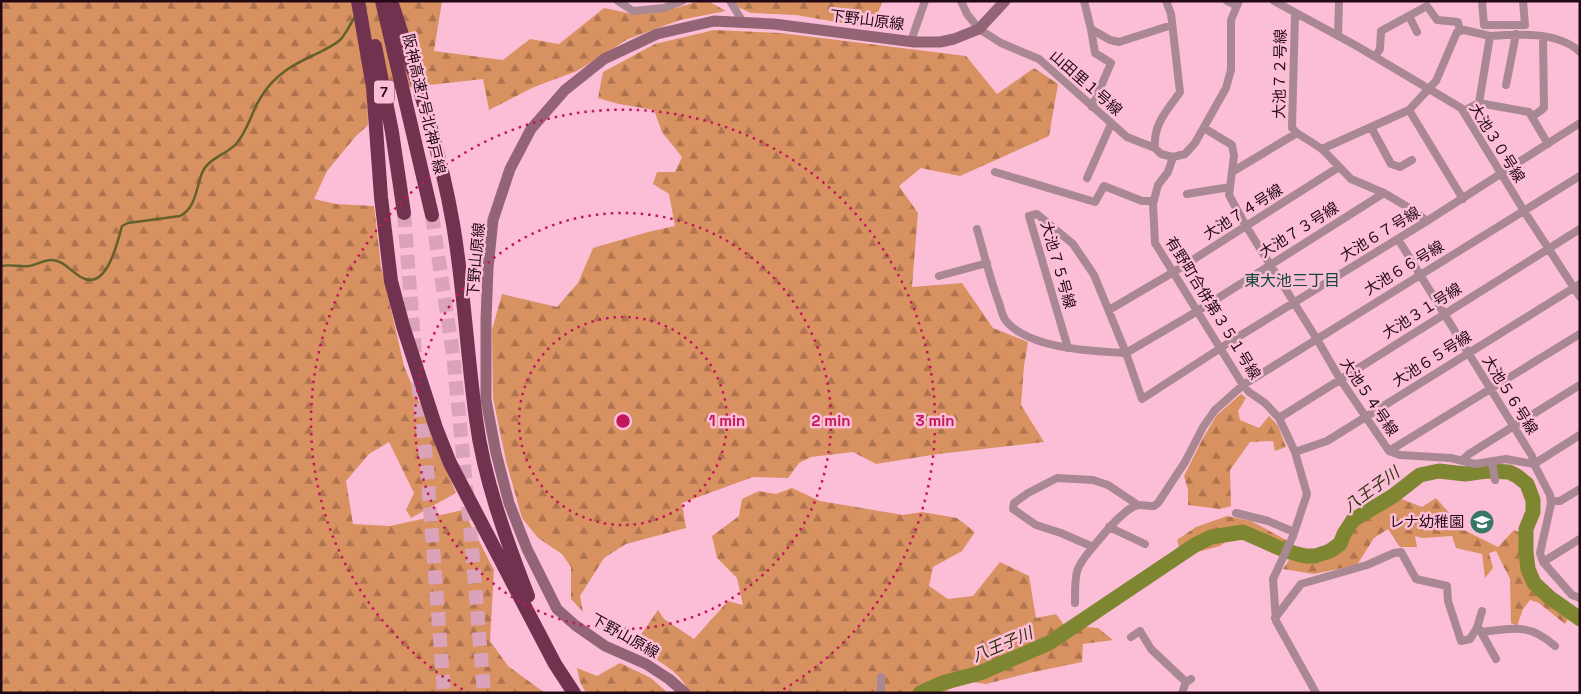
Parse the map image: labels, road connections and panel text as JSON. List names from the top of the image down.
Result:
{
  "streets": {
    "highway": ["7", "阪神高速7号北神戸線"],
    "street": [
      "下野山原線",
      "大池７２号線",
      "山田里１号線",
      "大池３０号線",
      "大池７４号線",
      "大池７３号線",
      "大池６７号線",
      "大池７５号線",
      "大池６６号線",
      "有野町合併第３５１号線",
      "大池３１号線",
      "大池６５号線",
      "大池５６号線",
      "大池５４号線"
    ]
  },
  "crossings": [
    ["下野山原線", "山田里１号線"],
    ["大池７２号線", "大池３０号線"],
    ["大池３０号線", "大池６７号線"],
    ["大池３０号線", "大池６６号線"],
    ["大池３０号線", "大池３１号線"],
    ["大池３０号線", "大池６５号線"],
    ["大池７４号線", "大池７５号線"],
    ["大池７４号線", "有野町合併第３５１号線"],
    ["大池７４号線", "大池５４号線"],
    ["大池７３号線", "大池７５号線"],
    ["大池７３号線", "有野町合併第３５１号線"],
    ["大池７３号線", "大池５４号線"],
    ["大池６７号線", "大池７５号線"],
    ["大池６７号線", "有野町合併第３５１号線"],
    ["大池６７号線", "大池５６号線"],
    ["大池６７号線", "大池５４号線"],
    ["大池６６号線", "有野町合併第３５１号線"],
    ["大池６６号線", "大池５６号線"],
    ["大池６６号線", "大池５４号線"],
    ["有野町合併第３５１号線", "大池３１号線"],
    ["有野町合併第３５１号線", "大池６５号線"],
    ["大池３１号線", "大池５６号線"],
    ["大池３１号線", "大池５４号線"],
    ["大池６５号線", "大池５６号線"],
    ["大池６５号線", "大池５４号線"],
    ["大池５６号線", "大池５４号線"]
  ],
  "districts": ["東大池三丁目"],
  "water": ["八王子川"],
  "places": {
    "school or university": ["レナ幼稚園"]
  },
  "rings": ["1 min", "2 min", "3 min"]
}
